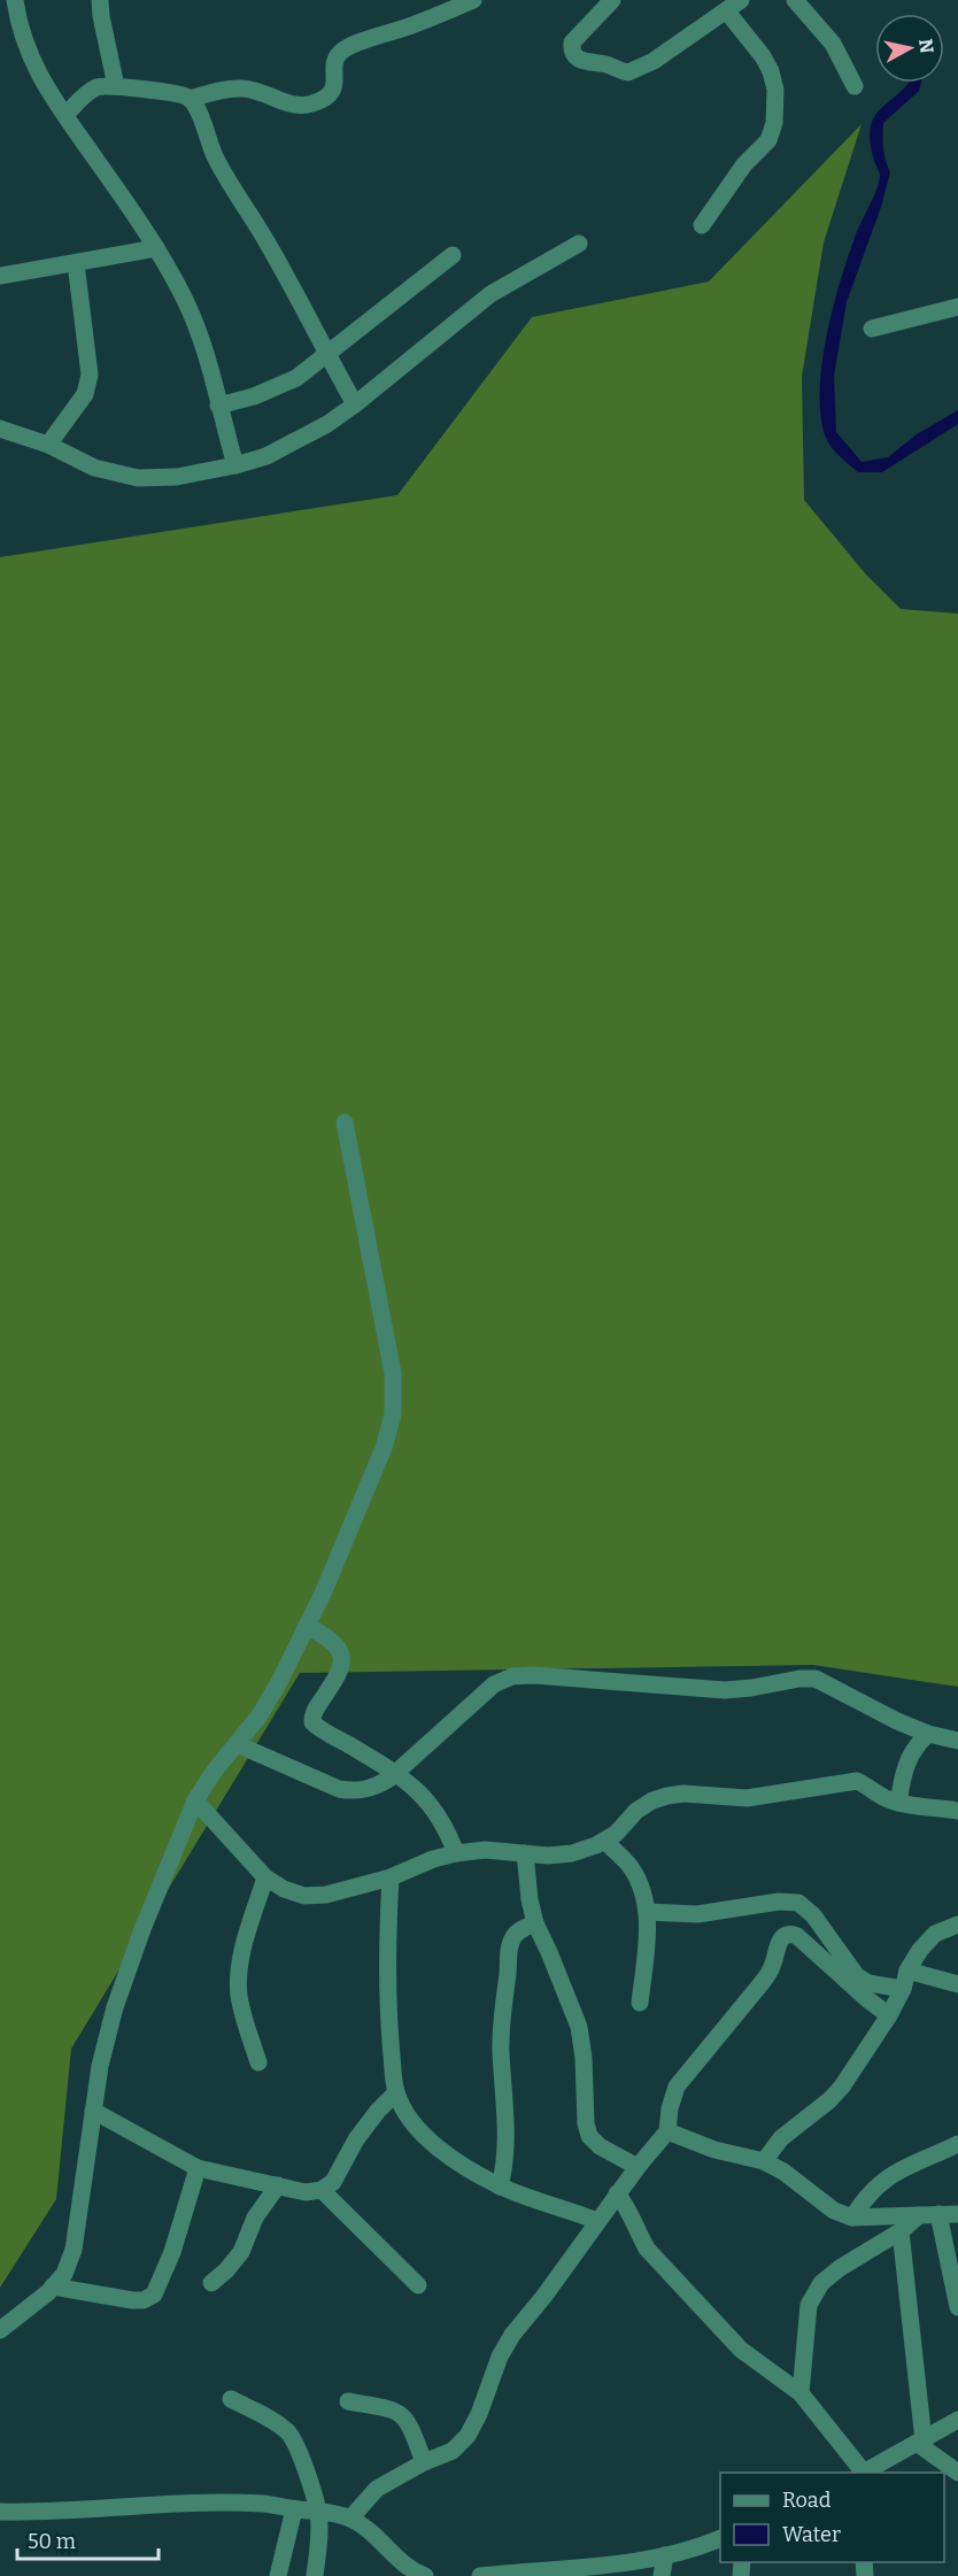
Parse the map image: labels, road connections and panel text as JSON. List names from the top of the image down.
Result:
{
  "legend": ["Road", "Water"],
  "scale_bar": "50 m",
  "north": "right"
}
